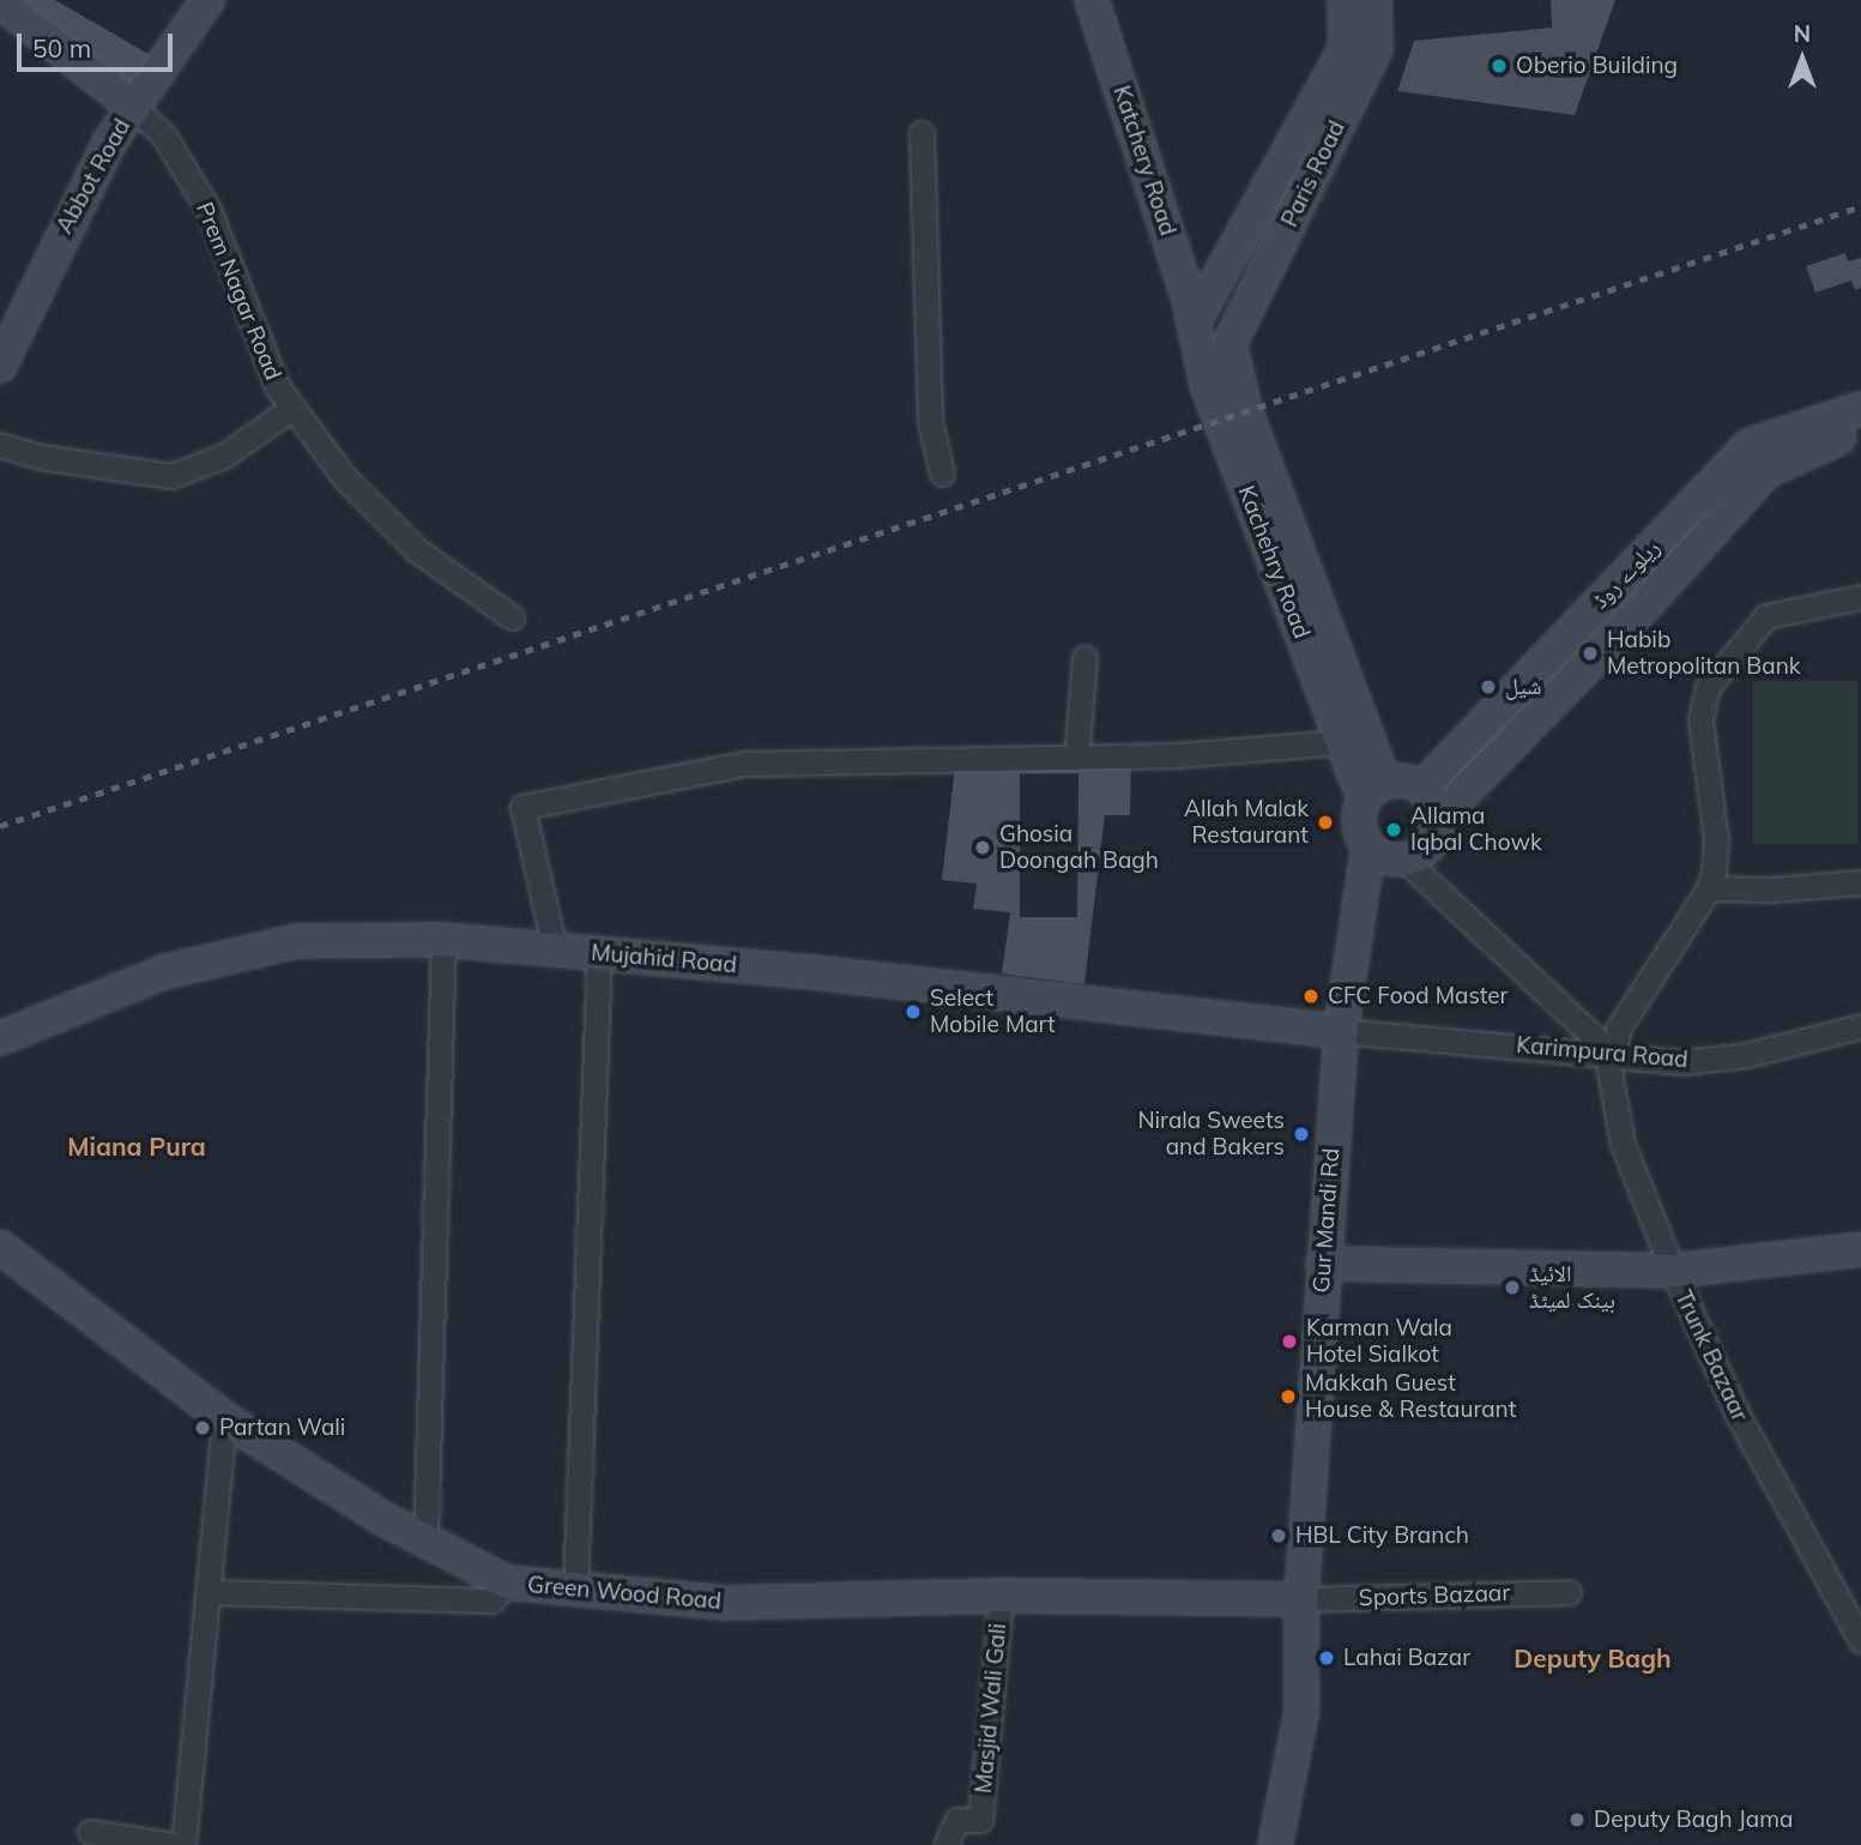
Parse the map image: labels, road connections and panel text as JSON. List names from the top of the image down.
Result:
{
  "streets": {
    "main road": [
      "Katchery Road",
      "Paris Road",
      "Abbot Road",
      "Prem Nagar Road",
      "Kachehry Road",
      "ریلوے روڈ",
      "Mujahid Road",
      "Gur Mandi Rd",
      "Green Wood Road"
    ],
    "street": [
      "Karimpura Road",
      "Trunk Bazaar",
      "Sports Bazaar",
      "Masjid Wali Gali"
    ]
  },
  "crossings": [
    ["Katchery Road", "Paris Road"],
    ["Katchery Road", "Kachehry Road"],
    ["Paris Road", "Kachehry Road"],
    ["Abbot Road", "Prem Nagar Road"],
    ["Kachehry Road", "ریلوے روڈ"],
    ["Kachehry Road", "Gur Mandi Rd"],
    ["ریلوے روڈ", "Gur Mandi Rd"],
    ["Mujahid Road", "Karimpura Road"],
    ["Mujahid Road", "Gur Mandi Rd"],
    ["Karimpura Road", "Gur Mandi Rd"],
    ["Karimpura Road", "Trunk Bazaar"],
    ["Gur Mandi Rd", "Green Wood Road"],
    ["Gur Mandi Rd", "Sports Bazaar"],
    ["Green Wood Road", "Sports Bazaar"],
    ["Green Wood Road", "Masjid Wali Gali"]
  ],
  "districts": ["Miana Pura", "Deputy Bagh"],
  "places": [
    "Oberio Building",
    "Habib Metropolitan Bank",
    "شیل",
    "Allah Malak Restaurant",
    "Allama Iqbal Chowk",
    "Ghosia Doongah Bagh",
    "CFC Food Master",
    "Select Mobile Mart",
    "Nirala Sweets and Bakers",
    "الائیڈ بینک لمیٹڈ",
    "Karman Wala Hotel Sialkot",
    "Makkah Guest House & Restaurant",
    "Partan Wali",
    "HBL City Branch",
    "Lahai Bazar",
    "Deputy Bagh Jama"
  ],
  "scale_bar": "50 m",
  "north": "top"
}
